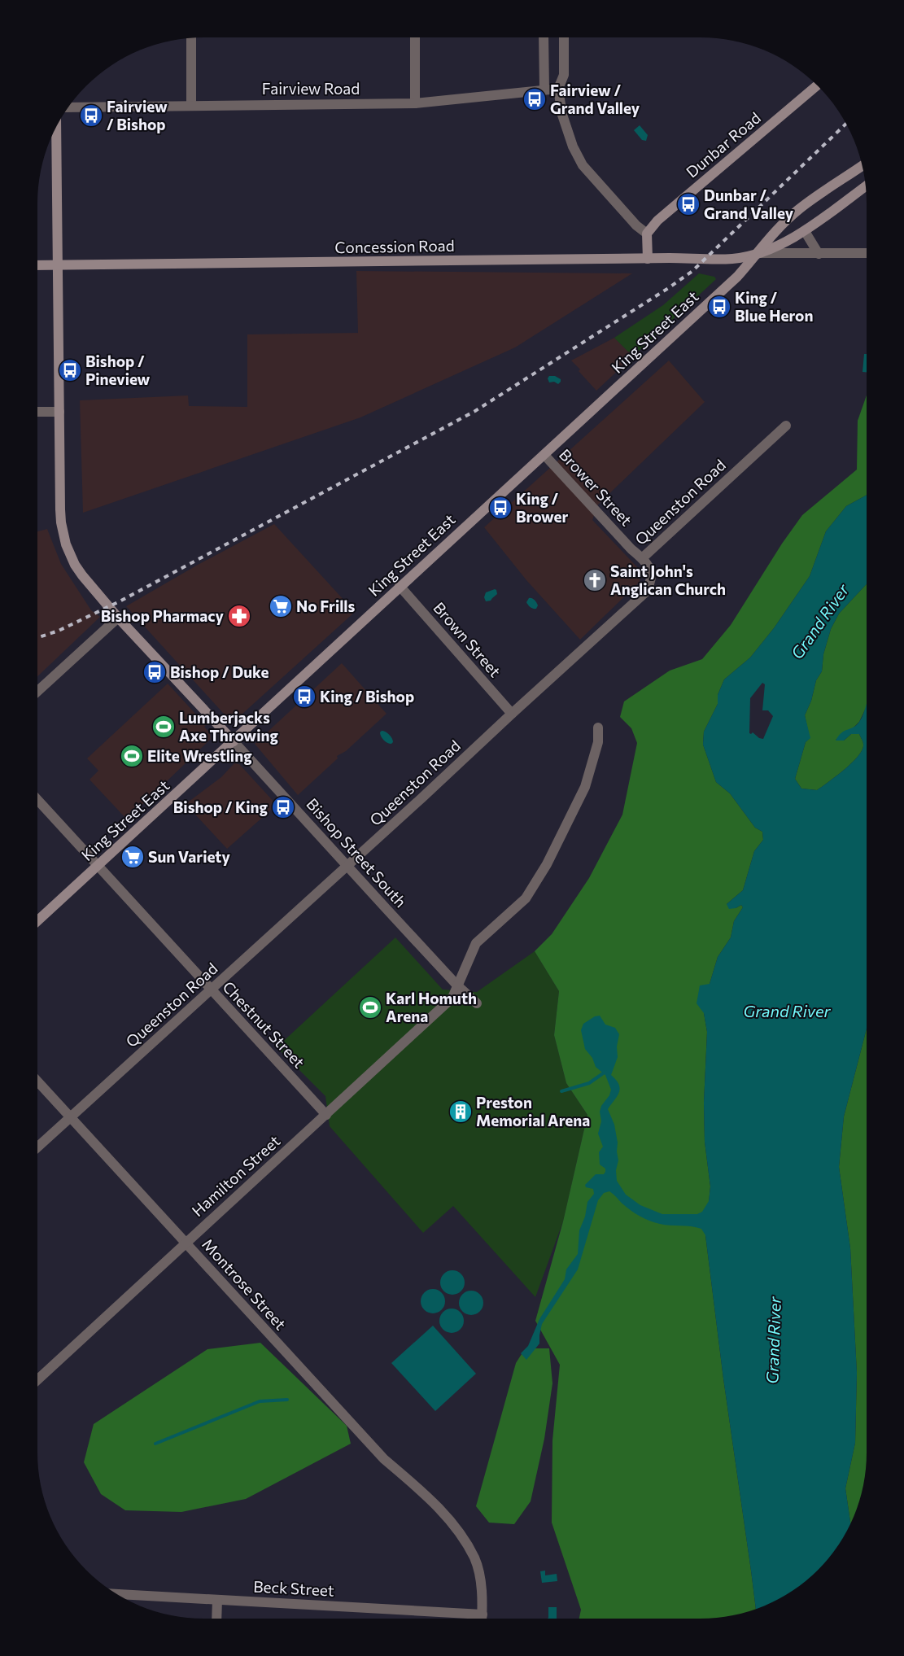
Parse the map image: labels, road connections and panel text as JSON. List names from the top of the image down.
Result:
{
  "streets": {
    "main road": ["Dunbar Road", "Concession Road", "King Street East"],
    "street": [
      "Fairview Road",
      "Brower Street",
      "Queenston Road",
      "Brown Street",
      "Bishop Street South",
      "Chestnut Street",
      "Hamilton Street",
      "Montrose Street",
      "Beck Street"
    ]
  },
  "crossings": [
    ["Concession Road", "King Street East"],
    ["King Street East", "Brower Street"],
    ["King Street East", "Brown Street"],
    ["King Street East", "Bishop Street South"],
    ["King Street East", "Chestnut Street"],
    ["Brower Street", "Queenston Road"],
    ["Queenston Road", "Brown Street"],
    ["Queenston Road", "Bishop Street South"],
    ["Queenston Road", "Chestnut Street"],
    ["Queenston Road", "Montrose Street"],
    ["Bishop Street South", "Hamilton Street"],
    ["Chestnut Street", "Hamilton Street"],
    ["Hamilton Street", "Montrose Street"]
  ],
  "water": ["Grand River"],
  "places": {
    "bus stop": [
      "Fairview / Grand Valley",
      "Fairview / Bishop",
      "Dunbar / Grand Valley",
      "King / Blue Heron",
      "Bishop / Pineview",
      "King / Brower",
      "Bishop / Duke",
      "King / Bishop",
      "Bishop / King"
    ],
    "church": ["Saint John's Anglican Church"],
    "supermarket": ["No Frills", "Sun Variety"],
    "pharmacy": ["Bishop Pharmacy"],
    "sports": ["Lumberjacks Axe Throwing", "Elite Wrestling", "Karl Homuth Arena"],
    "building": ["Preston Memorial Arena"]
  }
}
